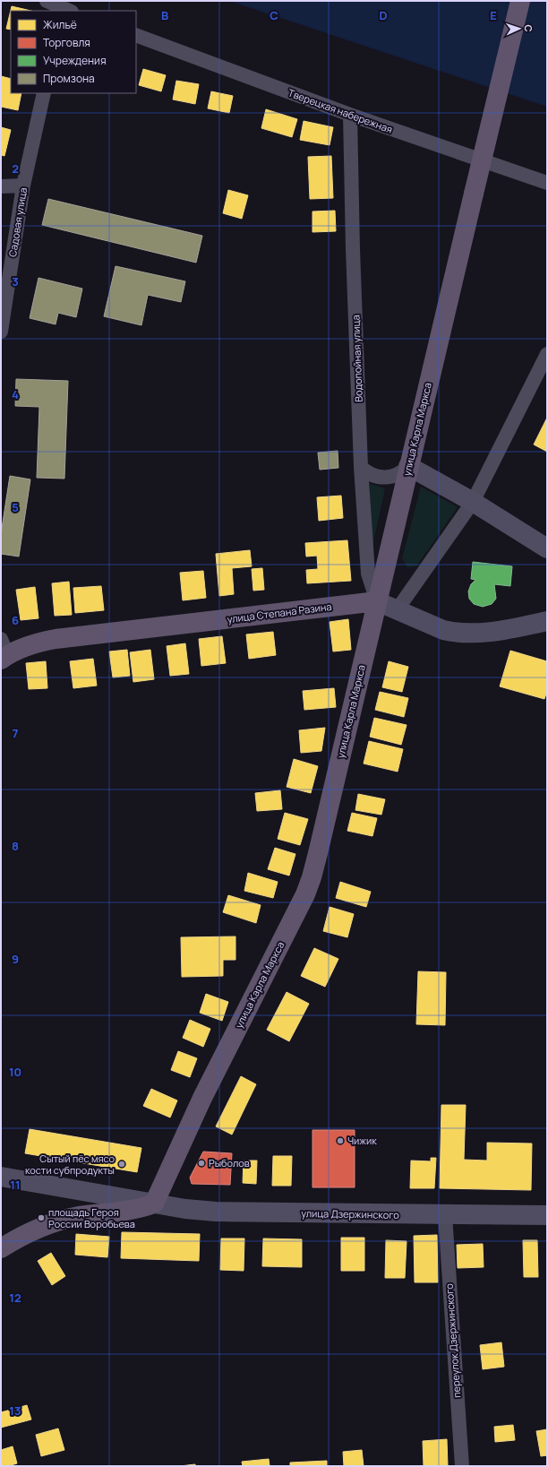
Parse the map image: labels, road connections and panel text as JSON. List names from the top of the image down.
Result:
{
  "streets": {
    "main road": ["улица Карла Маркса", "улица Степана Разина", "улица Дзержинского"],
    "street": [
      "Тверецкая набережная",
      "Садовая улица",
      "Водопойная улица",
      "переулок Дзержинского"
    ]
  },
  "crossings": [
    ["Тверецкая набережная", "Водопойная улица"],
    ["Водопойная улица", "улица Карла Маркса"],
    ["Водопойная улица", "улица Степана Разина"],
    ["улица Карла Маркса", "улица Степана Разина"],
    ["улица Карла Маркса", "улица Дзержинского"],
    ["улица Дзержинского", "переулок Дзержинского"]
  ],
  "places": [
    "Чижик",
    "Рыболов",
    "Сытый пёс мясо кости субпродукты",
    "площадь Героя России Воробьева"
  ],
  "legend": [
    "Жильё",
    "Торговля",
    "Учреждения",
    "Промзона"
  ],
  "north": "right",
  "grid": {
    "columns": [
      "B",
      "C",
      "D",
      "E"
    ],
    "rows": [
      "2",
      "3",
      "4",
      "5",
      "6",
      "7",
      "8",
      "9",
      "10",
      "11",
      "12",
      "13"
    ]
  }
}
